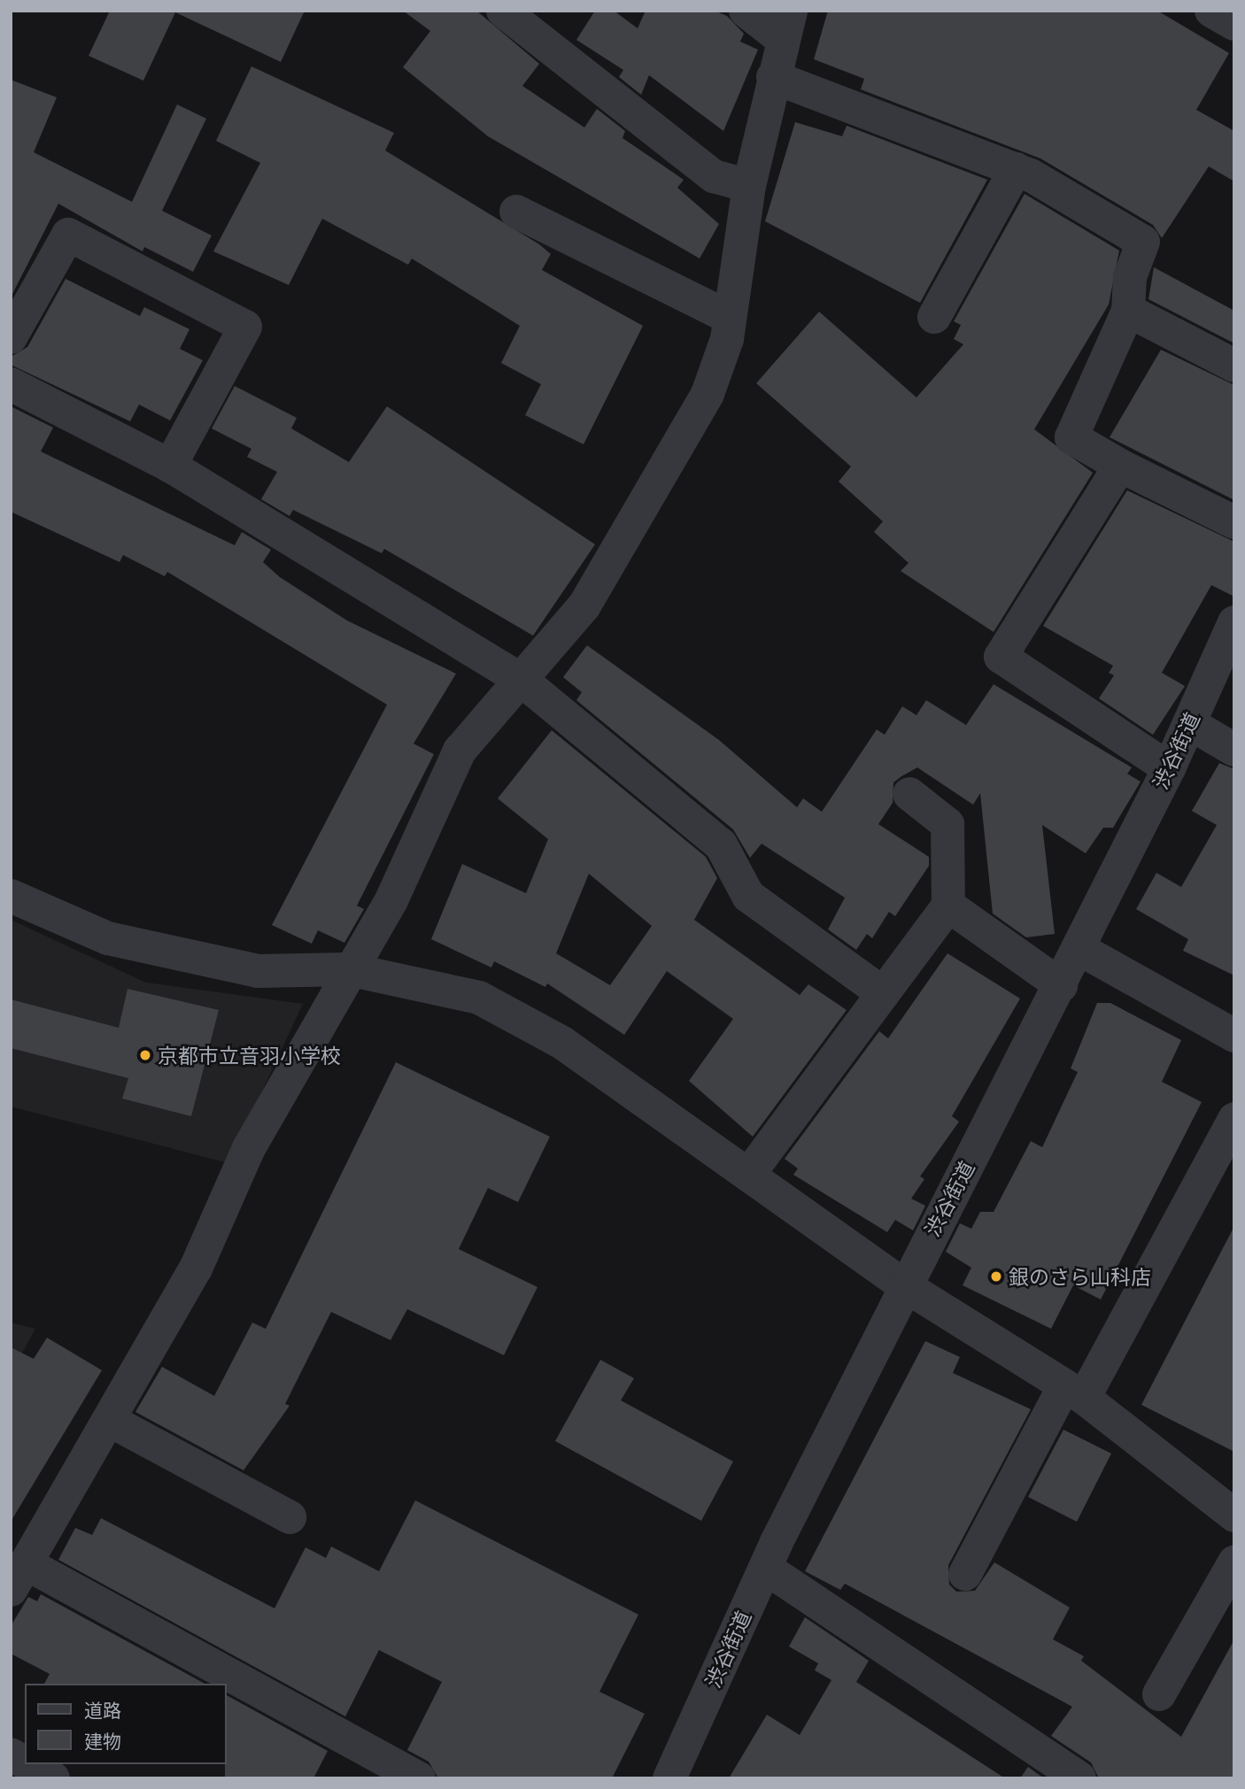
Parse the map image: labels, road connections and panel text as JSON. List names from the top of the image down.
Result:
{
  "streets": {
    "street": ["渋谷街道"]
  },
  "places": ["京都市立音羽小学校", "銀のさら山科店"],
  "legend": ["道路", "建物"]
}
